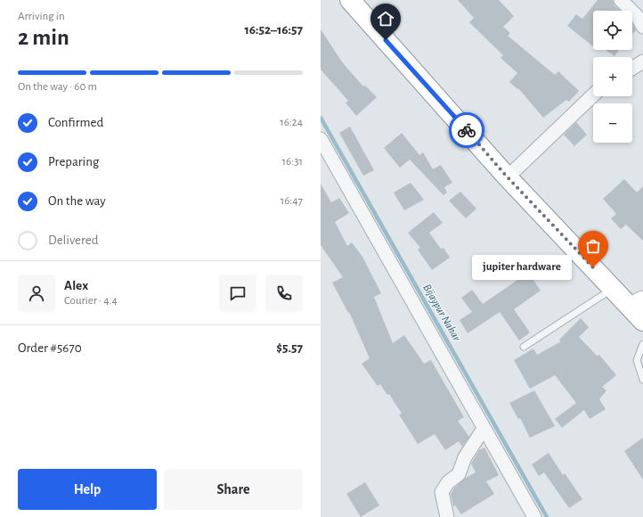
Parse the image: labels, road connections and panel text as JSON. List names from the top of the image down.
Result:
{
  "water": ["Bijaypur Nahar"],
  "places": ["jupiter hardware"],
  "page": {
    "heading": ["2 min", "Arriving in", "16:52–16:57"],
    "panel": [
      "Alex",
      "Courier · 4.4",
      "Order #5670",
      "$5.57"
    ],
    "map_buttons": ["+", "−"],
    "bar": "On the way · 60 m",
    "list": [
      ["Confirmed", "16:24"],
      ["Preparing", "16:31"],
      ["On the way", "16:47"],
      "Delivered"
    ],
    "bubble": "jupiter hardware",
    "buttons": ["Help", "Share"]
  }
}
